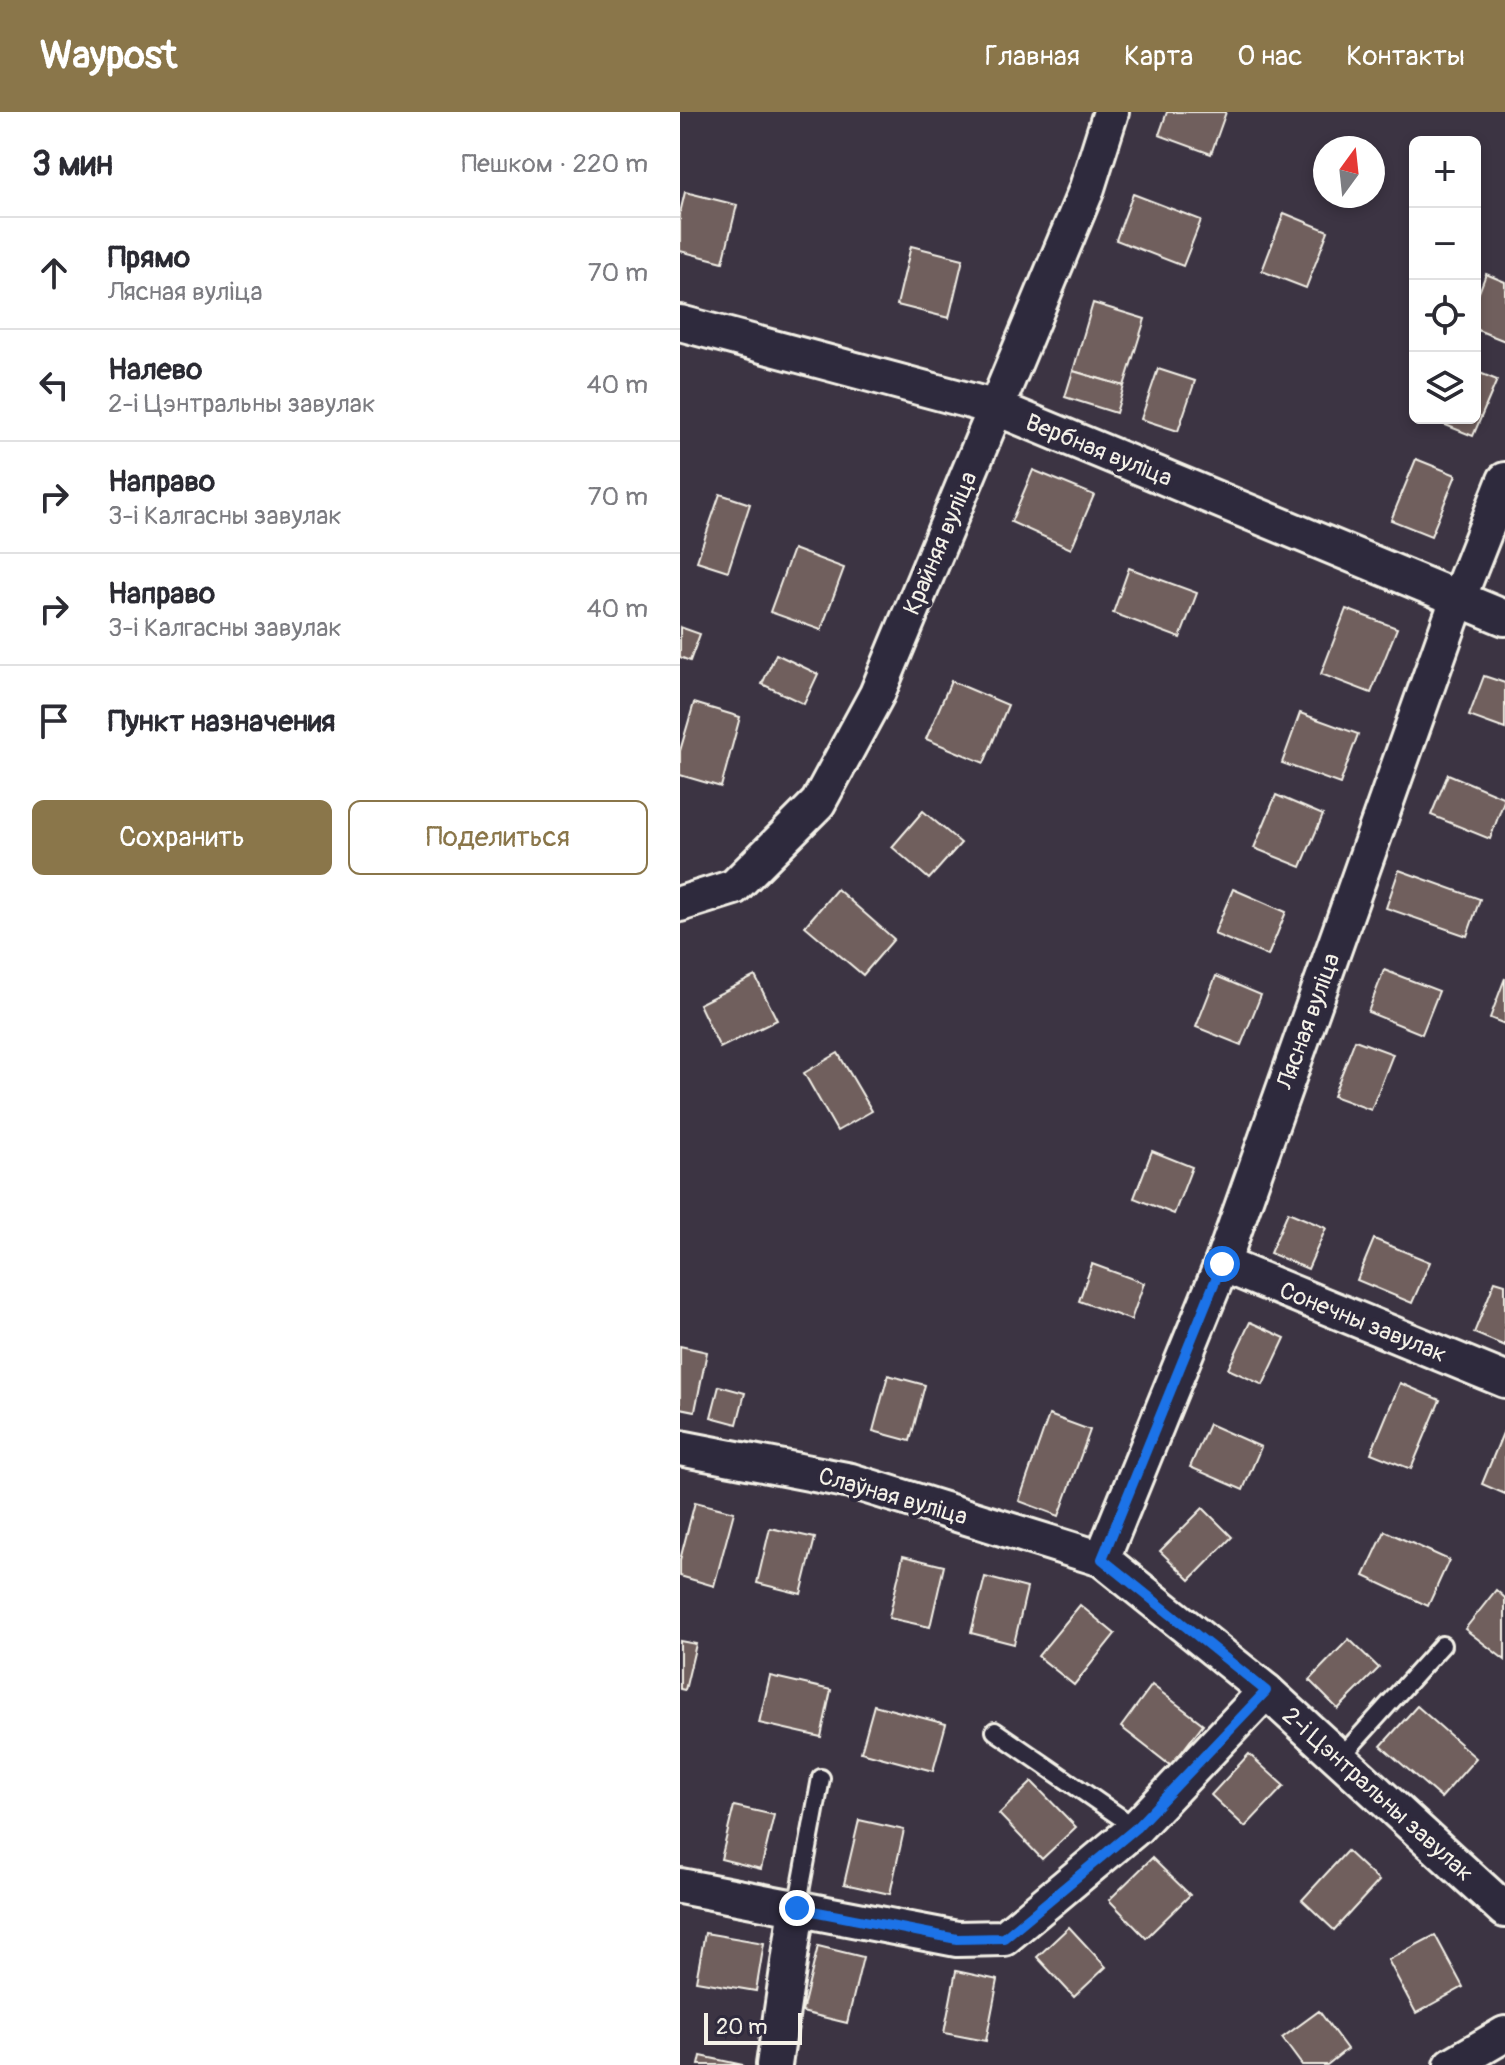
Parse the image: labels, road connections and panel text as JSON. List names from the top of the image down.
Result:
{
  "streets": {
    "street": [
      "Вербная вуліца",
      "Крайняя вуліца",
      "Лясная вуліца",
      "Сонечны завулак",
      "Слаўная вуліца",
      "2-і Цэнтральны завулак"
    ]
  },
  "crossings": [
    ["Вербная вуліца", "Крайняя вуліца"],
    ["Вербная вуліца", "Лясная вуліца"],
    ["Лясная вуліца", "Сонечны завулак"],
    ["Лясная вуліца", "Слаўная вуліца"],
    ["Лясная вуліца", "2-і Цэнтральны завулак"],
    ["Слаўная вуліца", "2-і Цэнтральны завулак"]
  ],
  "scale_bar": "20 m",
  "north": "top",
  "page": {
    "header": "Waypost",
    "nav": [
      "Главная",
      "Карта",
      "О нас",
      "Контакты"
    ],
    "heading": ["3 мин", "Пешком · 220 m"],
    "map_buttons": ["+", "−"],
    "list": [
      ["Прямо", "Лясная вуліца", "70 m"],
      ["Налево", "2-і Цэнтральны завулак", "40 m"],
      ["Направо", "3-і Калгасны завулак", "70 m"],
      ["Направо", "3-і Калгасны завулак", "40 m"],
      "Пункт назначения"
    ],
    "buttons": ["Сохранить", "Поделиться"],
    "scale": "20 m"
  }
}
